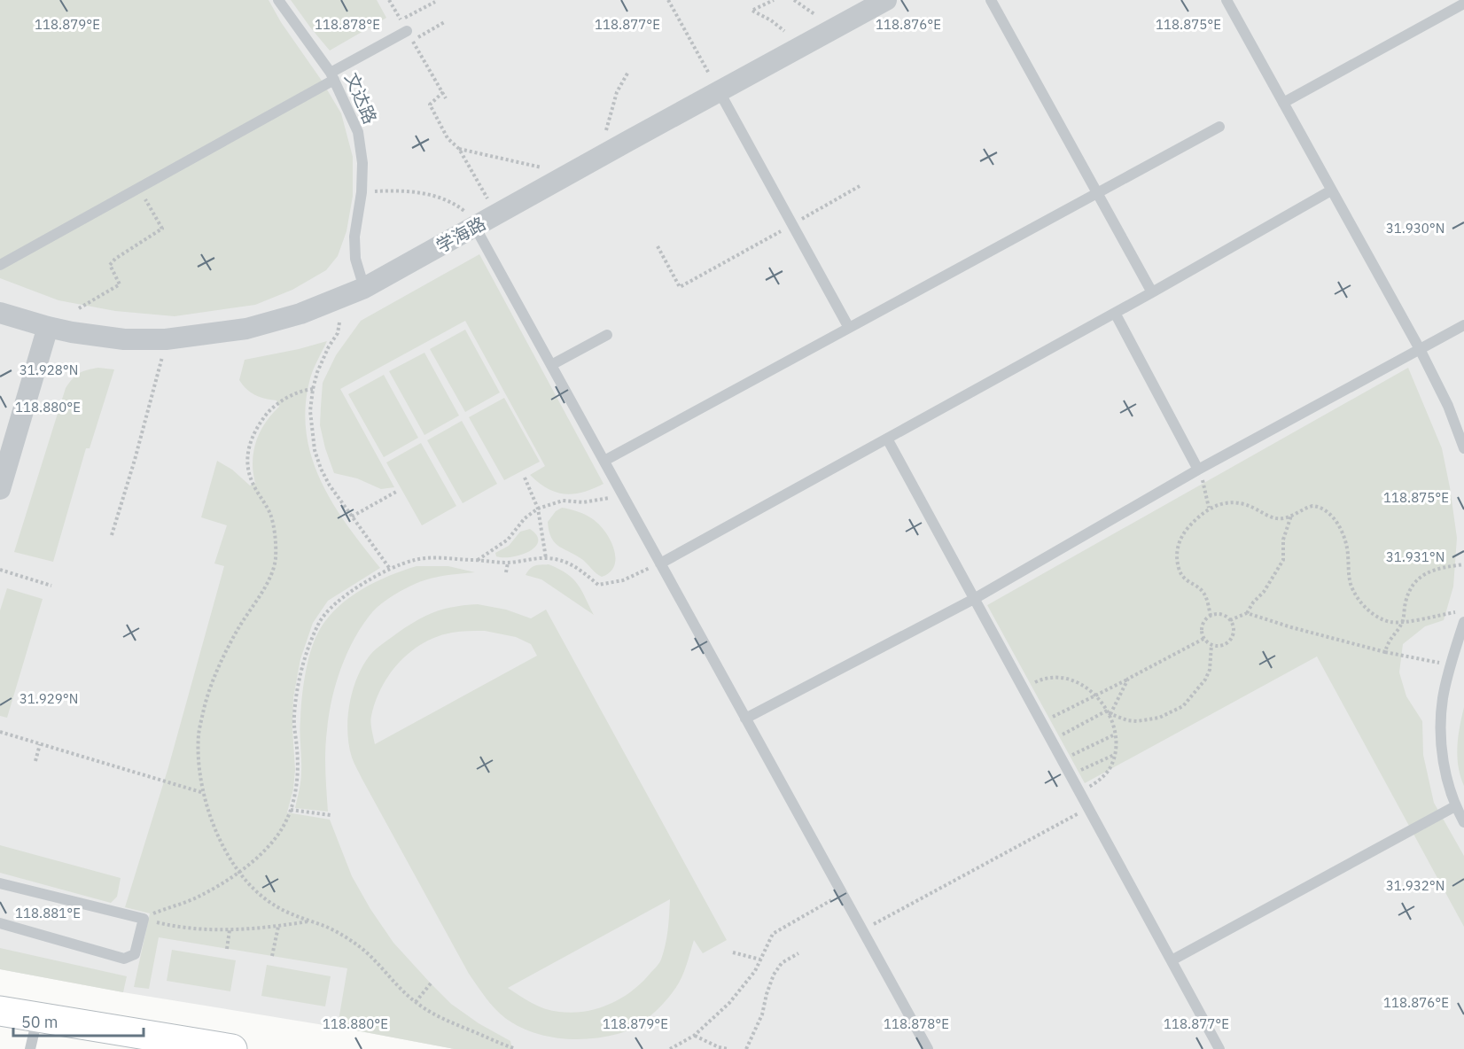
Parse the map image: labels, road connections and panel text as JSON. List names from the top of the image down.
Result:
{
  "streets": {
    "street": ["学海路"],
    "lane": ["文达路"]
  },
  "crossings": [
    ["文达路", "学海路"]
  ],
  "scale_bar": "50 m",
  "coordinates": [
    "118.879°E",
    "118.878°E",
    "118.877°E",
    "118.876°E",
    "118.875°E",
    "31.930°N",
    "31.928°N",
    "118.880°E",
    "31.931°N",
    "31.929°N",
    "31.932°N",
    "118.881°E"
  ]
}
